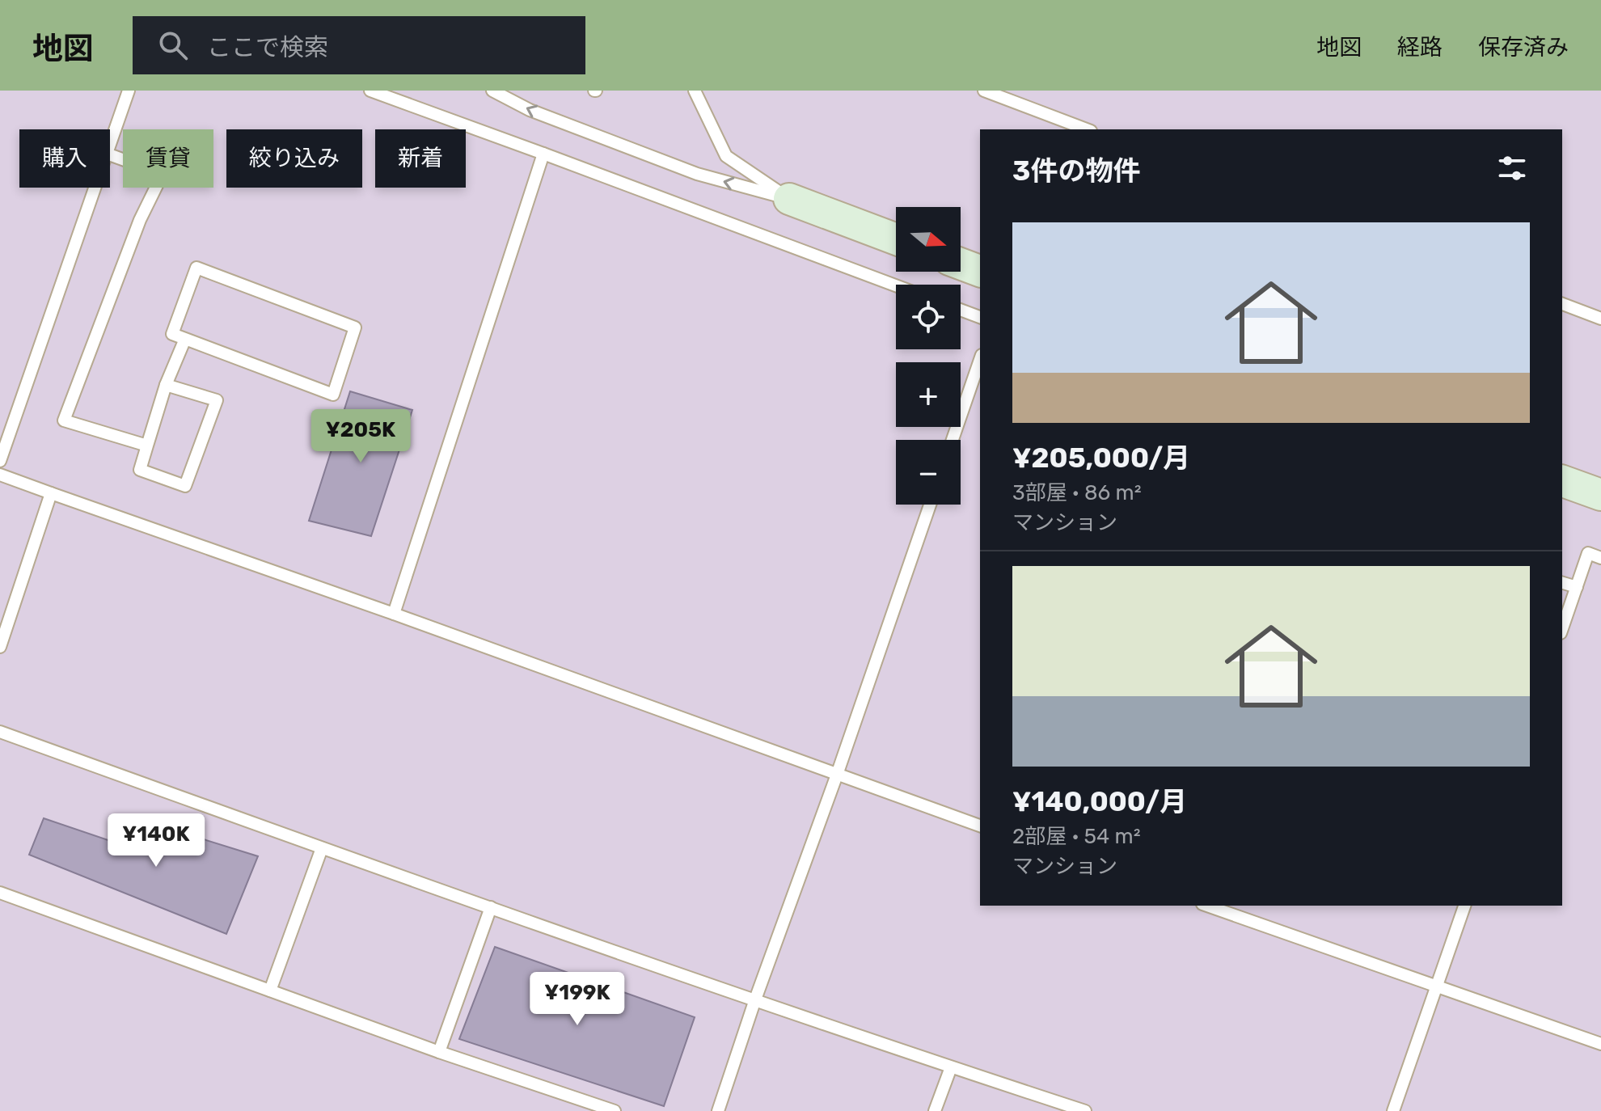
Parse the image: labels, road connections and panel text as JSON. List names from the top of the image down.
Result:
{
  "north": "right",
  "page": {
    "header": "地図",
    "search": "ここで検索",
    "nav": ["地図", "経路", "保存済み"],
    "chip": [
      "購入",
      "賃貸",
      "絞り込み",
      "新着"
    ],
    "heading": "3件の物件",
    "map_buttons": ["+", "−"],
    "list": [
      {
        "name": "¥205,000/月",
        "note": "3部屋 · 86 m² · マンション"
      },
      {
        "name": "¥140,000/月",
        "note": "2部屋 · 54 m² · マンション"
      }
    ],
    "price": ["¥205K", "¥140K", "¥199K"]
  }
}
